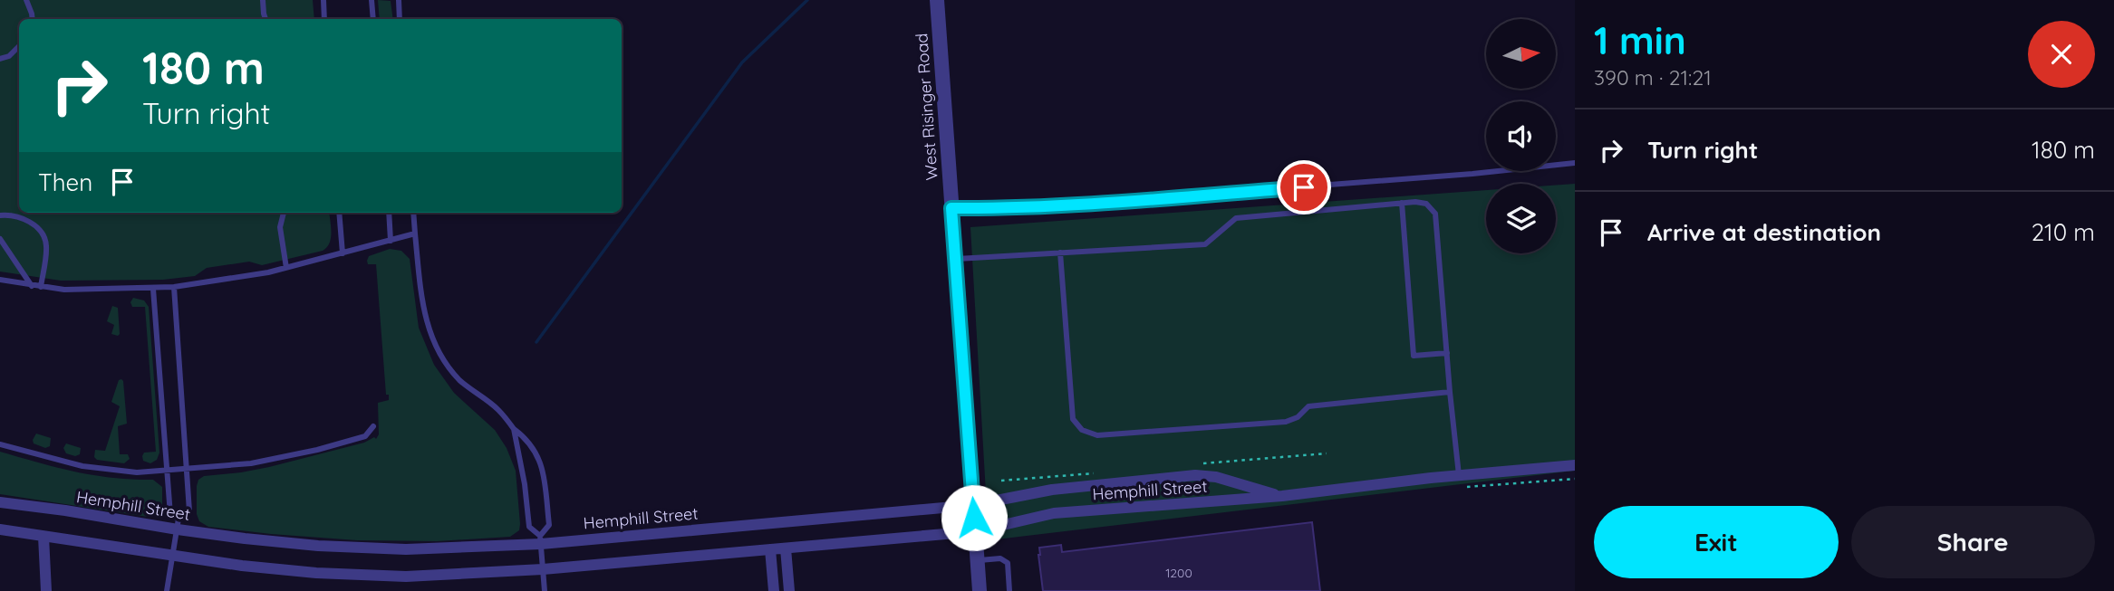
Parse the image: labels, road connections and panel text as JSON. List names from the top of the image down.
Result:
{
  "streets": {
    "street": ["West Risinger Road", "Hemphill Street"]
  },
  "crossings": [
    ["West Risinger Road", "Hemphill Street"]
  ],
  "house_numbers": ["1200"],
  "north": "right",
  "page": {
    "heading": ["1 min", "390 m · 21:21"],
    "turn": ["180 m", "Turn right"],
    "list": [
      {
        "name": "Turn right",
        "value": "180 m"
      },
      {
        "name": "Arrive at destination",
        "value": "210 m"
      }
    ],
    "then": "Then",
    "buttons": ["Exit", "Share"]
  }
}
